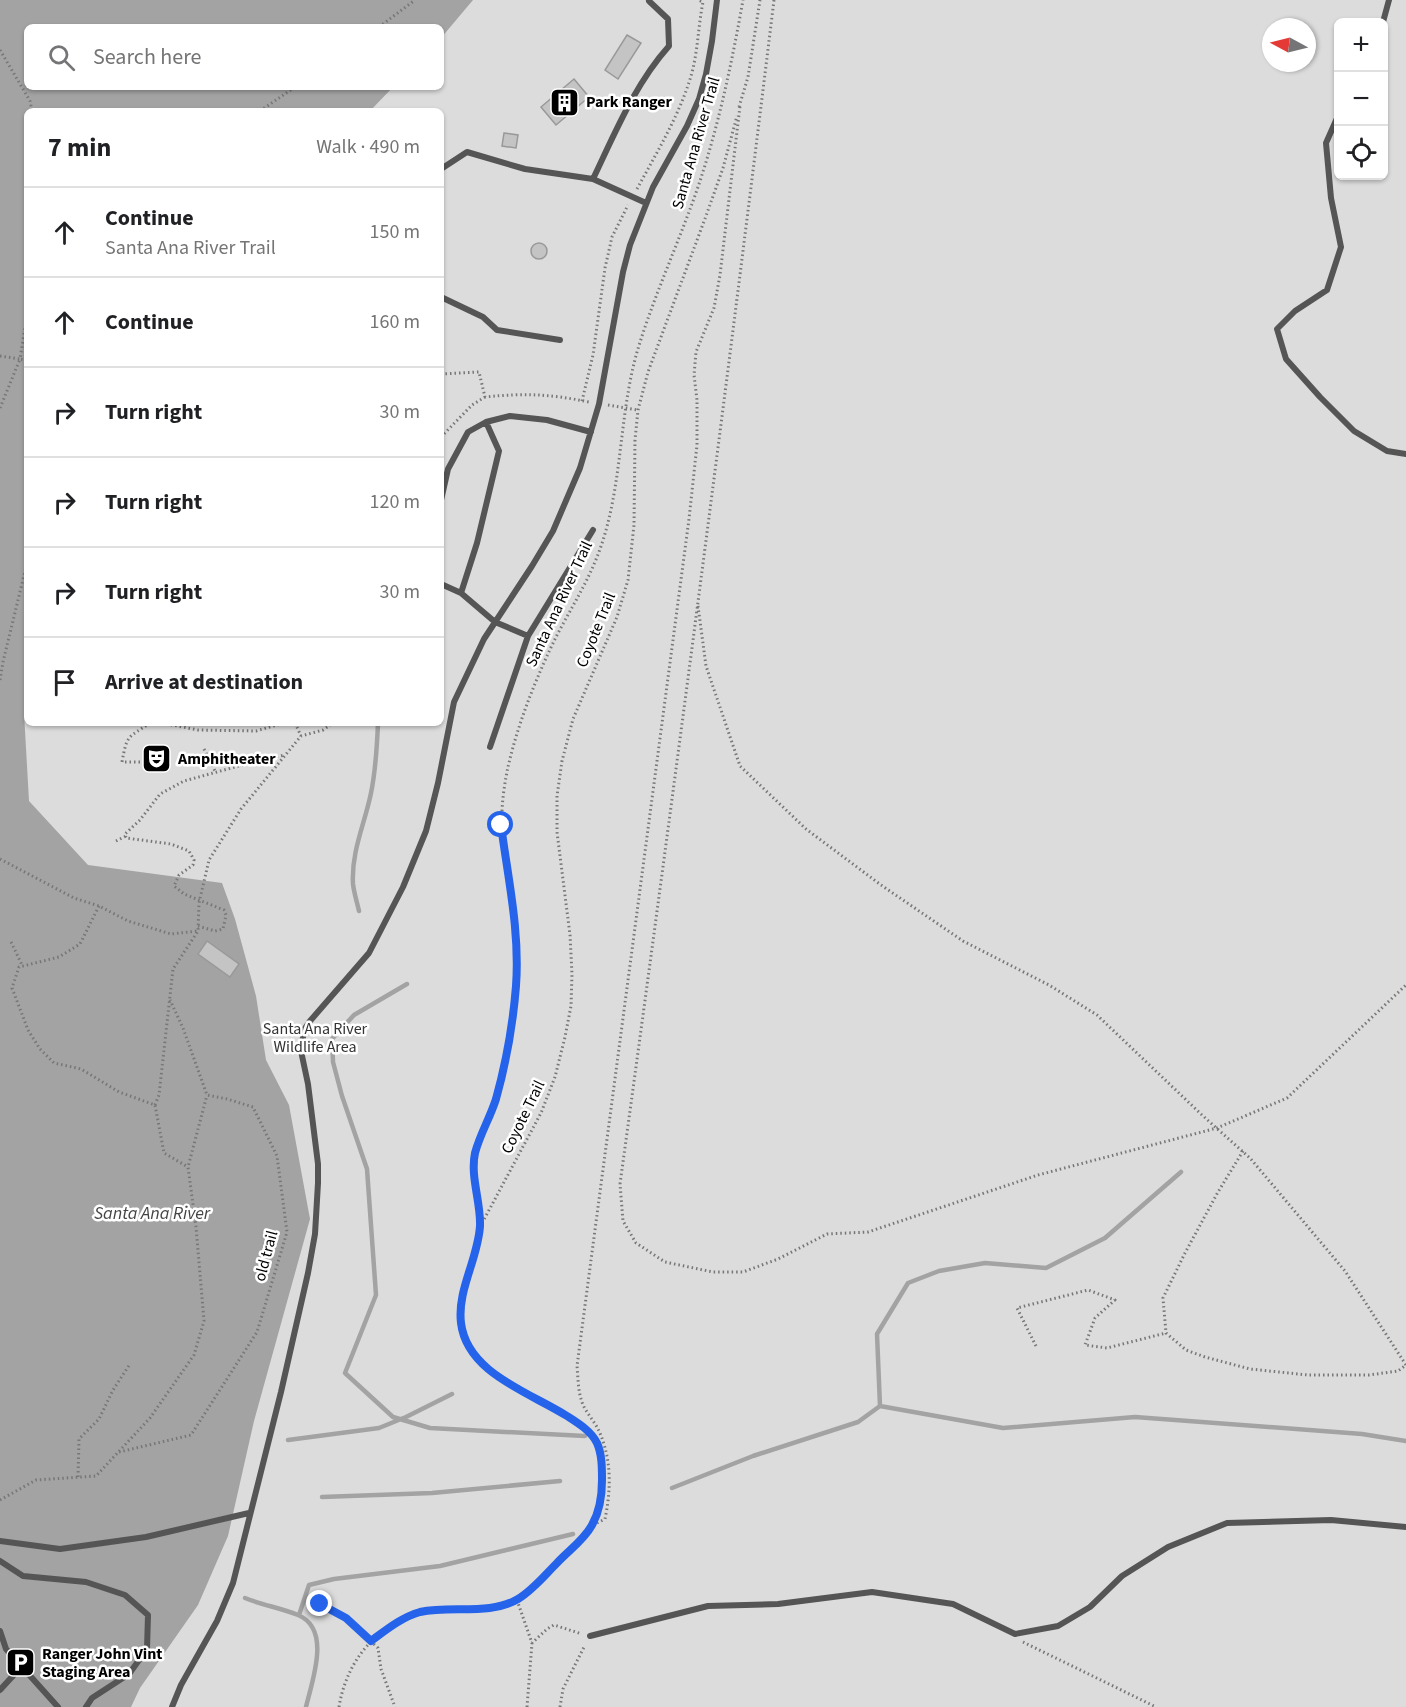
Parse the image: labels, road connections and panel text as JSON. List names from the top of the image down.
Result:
{
  "streets": {
    "path": ["Santa Ana River Trail", "Coyote Trail", "old trail"]
  },
  "crossings": [
    ["Santa Ana River Trail", "Coyote Trail"]
  ],
  "water": ["Santa Ana River"],
  "parks": ["Santa Ana River Wildlife Area"],
  "places": {
    "building": ["Park Ranger"],
    "theatre": ["Amphitheater"],
    "parking": ["Ranger John Vint Staging Area"]
  },
  "north": "left",
  "page": {
    "map_buttons": ["+", "−"],
    "search": "Search here",
    "heading": ["7 min", "Walk · 490 m"],
    "list": [
      ["Continue", "Santa Ana River Trail", "150 m"],
      ["Continue", "160 m"],
      ["Turn right", "30 m"],
      ["Turn right", "120 m"],
      ["Turn right", "30 m"],
      "Arrive at destination"
    ]
  }
}
